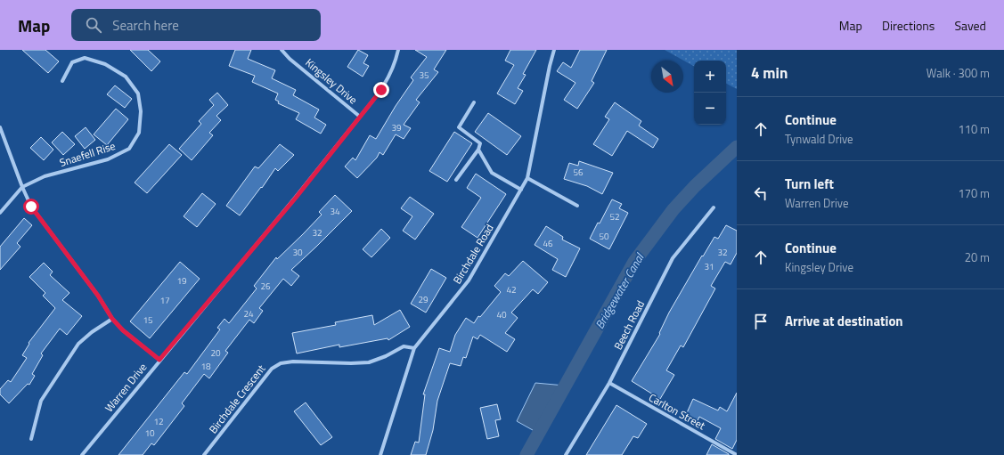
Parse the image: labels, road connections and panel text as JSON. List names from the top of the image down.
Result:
{
  "streets": {
    "street": [
      "Kingsley Drive",
      "Snaefell Rise",
      "Birchdale Road",
      "Beech Road",
      "Warren Drive",
      "Birchdale Crescent",
      "Carlton Street"
    ]
  },
  "crossings": [
    ["Kingsley Drive", "Warren Drive"],
    ["Birchdale Road", "Birchdale Crescent"],
    ["Beech Road", "Carlton Street"]
  ],
  "water": ["Bridgewater Canal"],
  "house_numbers": [
    "35",
    "39",
    "56",
    "34",
    "52",
    "32",
    "50",
    "46",
    "30",
    "32",
    "31",
    "19",
    "26",
    "42",
    "29",
    "17",
    "24",
    "40",
    "15",
    "20",
    "18",
    "12",
    "10"
  ],
  "north": "bottom right",
  "page": {
    "header": "Map",
    "search": "Search here",
    "nav": ["Map", "Directions", "Saved"],
    "heading": ["4 min", "Walk · 300 m"],
    "map_buttons": ["+", "−"],
    "list": [
      ["Continue", "Tynwald Drive", "110 m"],
      ["Turn left", "Warren Drive", "170 m"],
      ["Continue", "Kingsley Drive", "20 m"],
      "Arrive at destination"
    ]
  }
}
